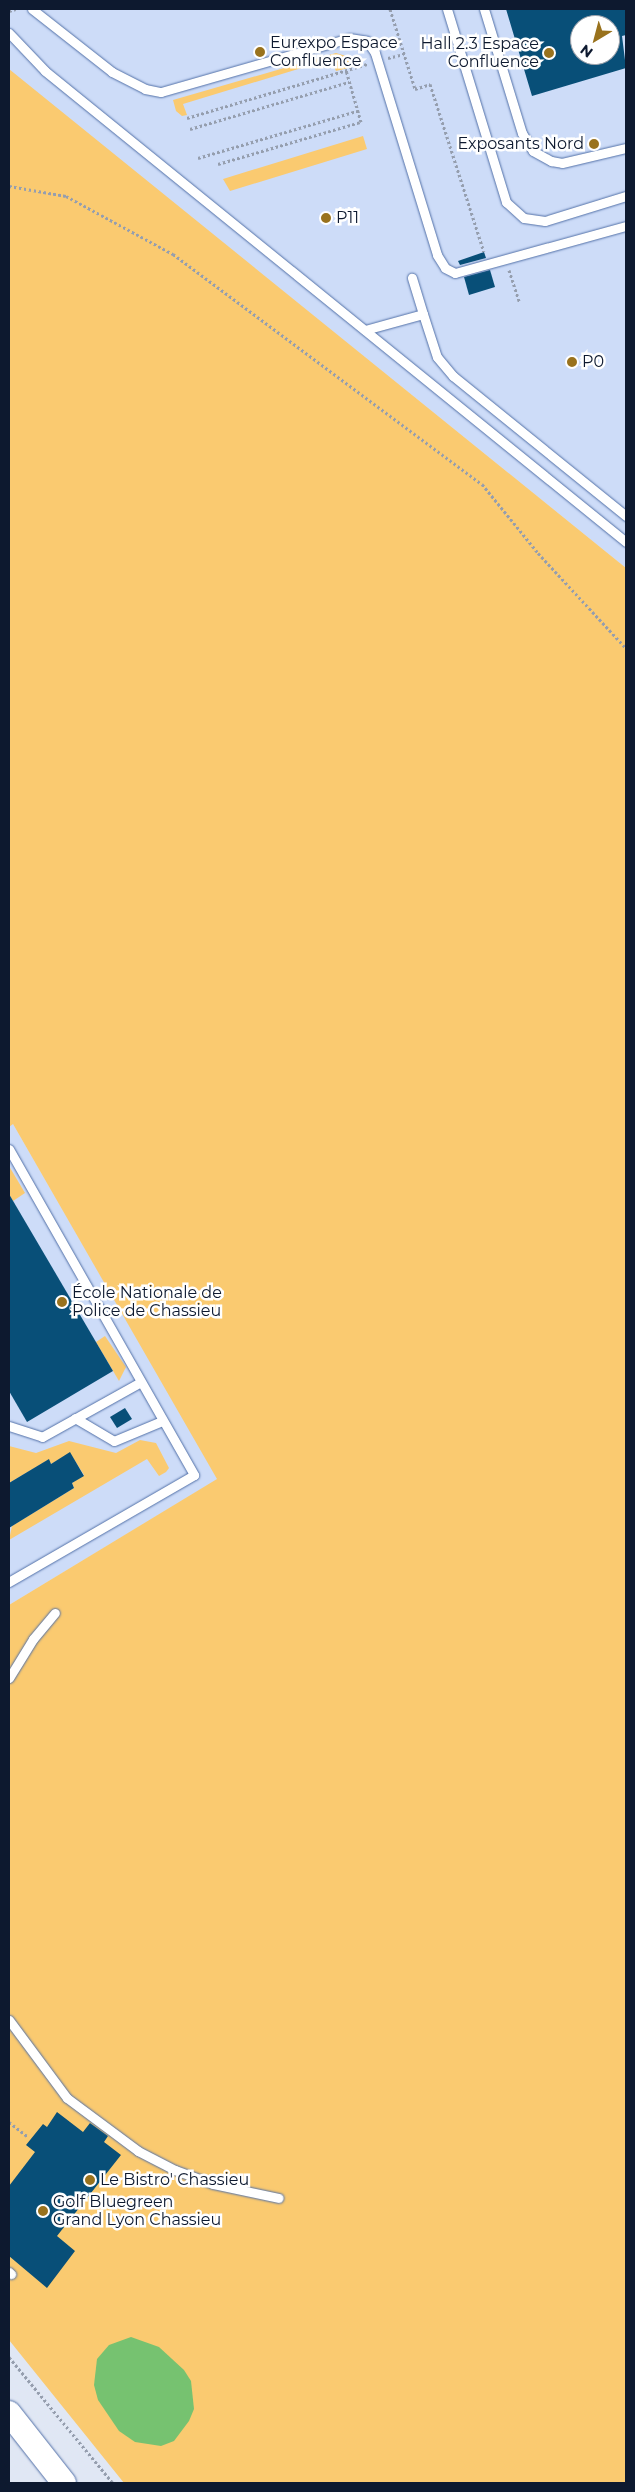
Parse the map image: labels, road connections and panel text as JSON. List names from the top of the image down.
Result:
{
  "places": [
    "Eurexpo Espace Confluence",
    "Hall 2.3 Espace Confluence",
    "Exposants Nord",
    "P11",
    "P0",
    "École Nationale de Police de Chassieu",
    "Le Bistro' Chassieu",
    "Golf Bluegreen Grand Lyon Chassieu"
  ],
  "north": "bottom left"
}
